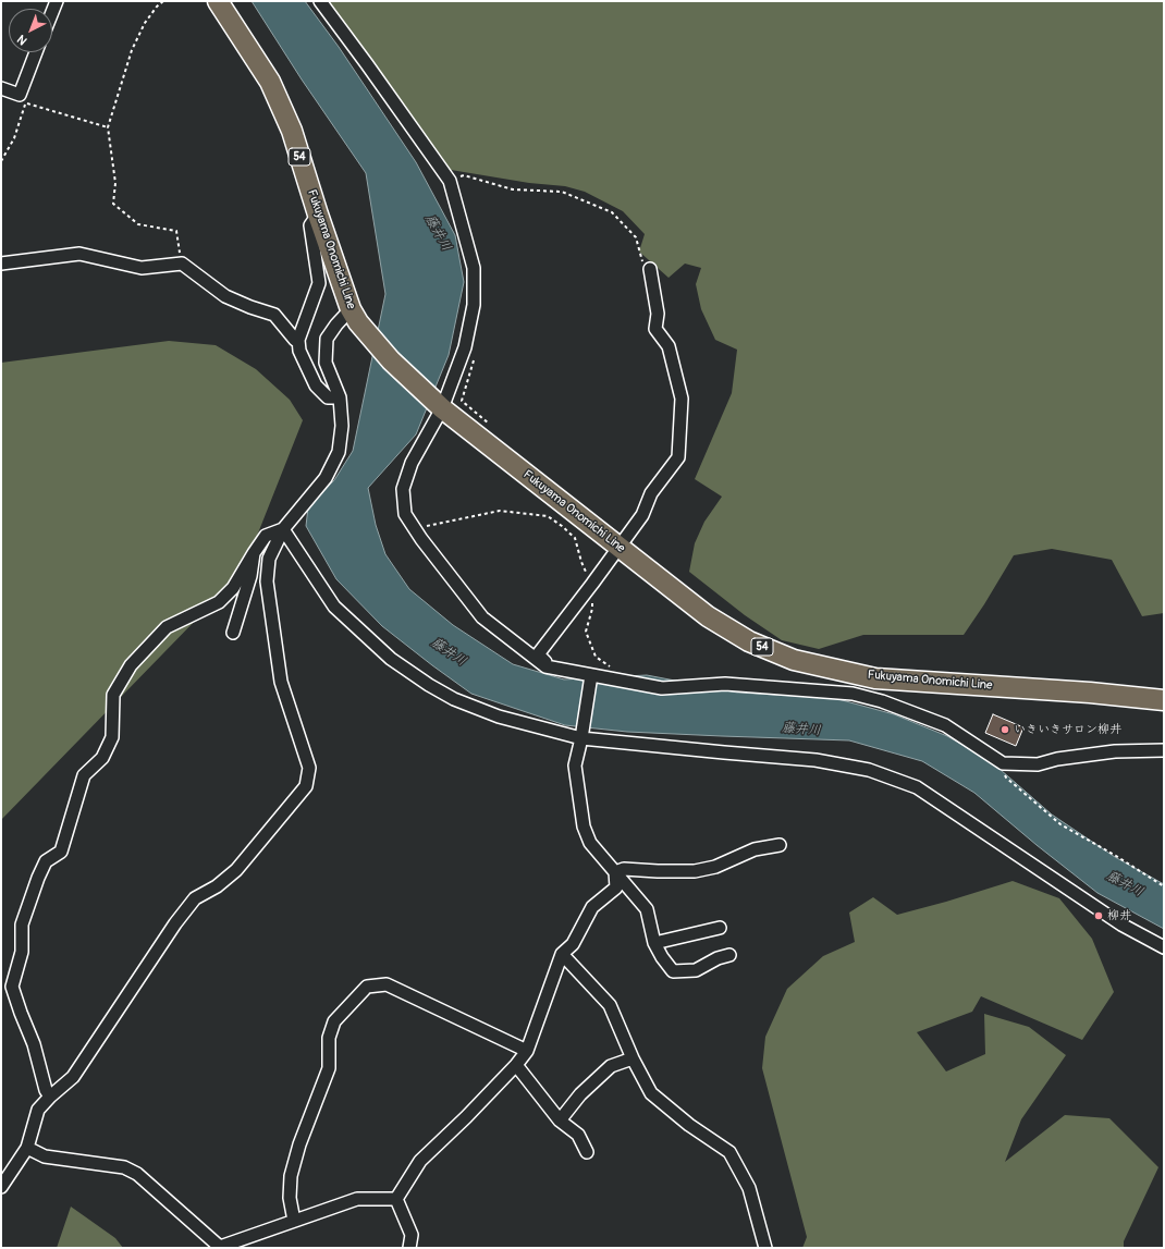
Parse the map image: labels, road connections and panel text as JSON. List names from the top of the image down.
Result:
{
  "streets": {
    "main road": ["54", "Fukuyama Onomichi Line"]
  },
  "water": ["藤井川"],
  "places": ["いきいきサロン柳井", "柳井"],
  "north": "bottom left"
}
